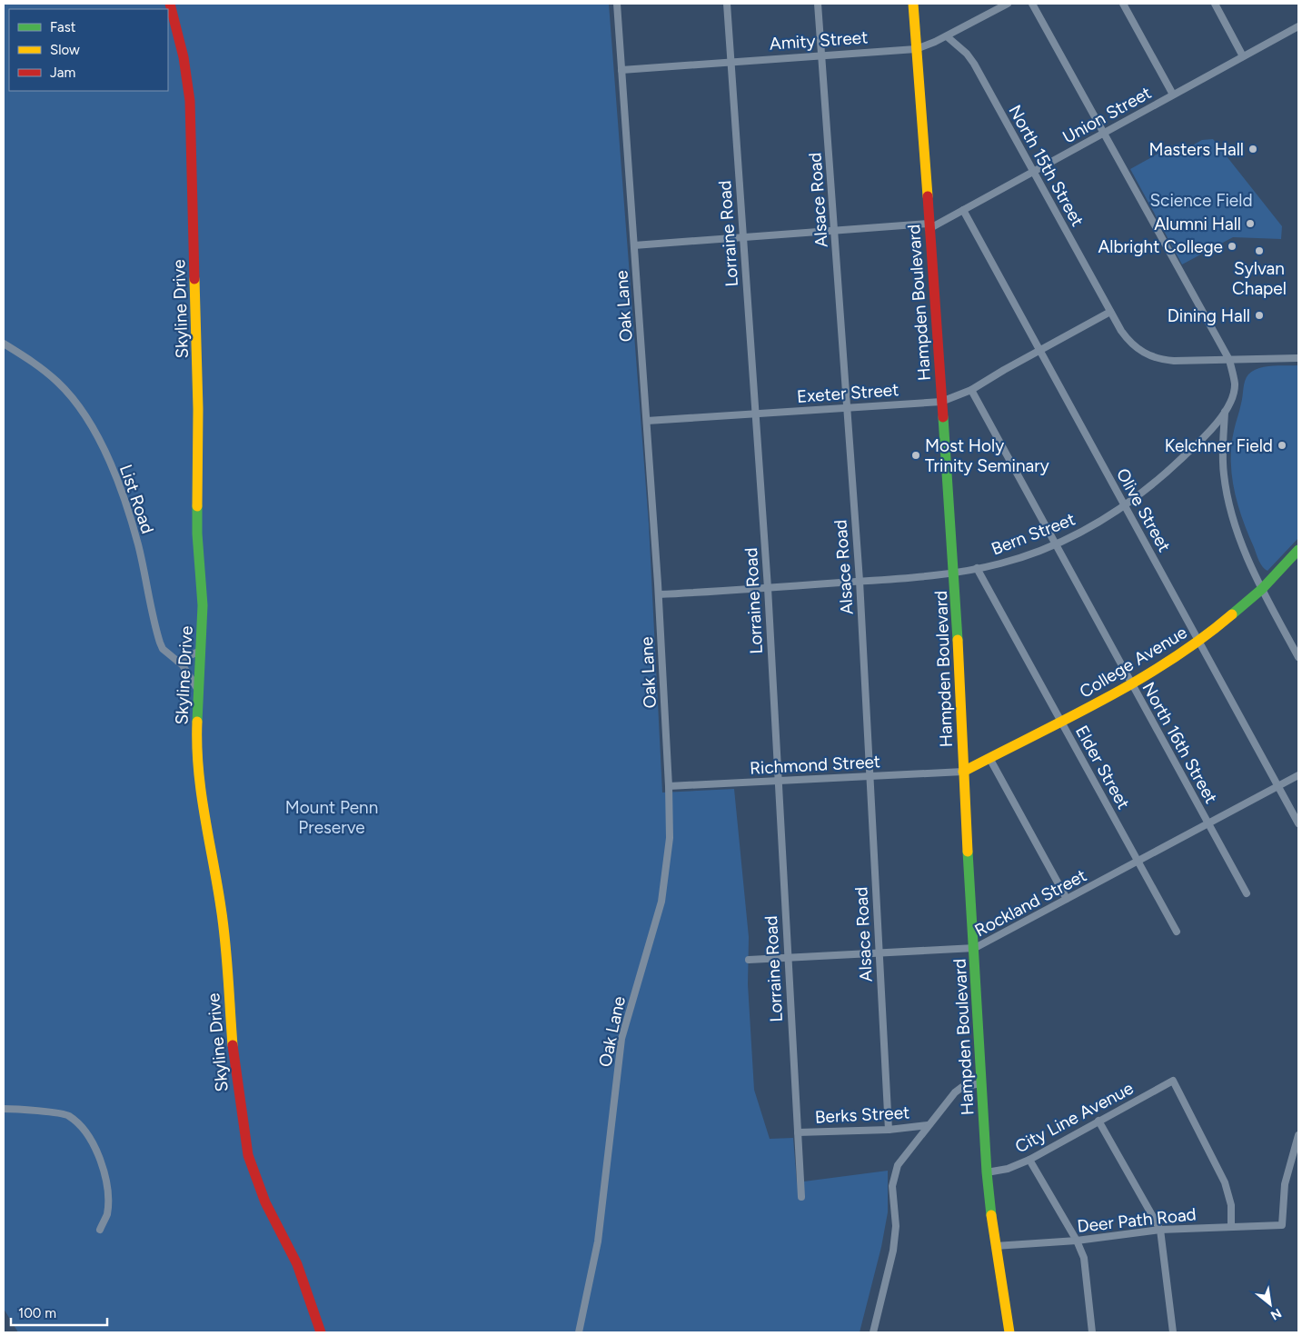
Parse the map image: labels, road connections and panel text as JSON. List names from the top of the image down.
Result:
{
  "streets": {
    "street": [
      "Amity Street",
      "Union Street",
      "North 15th Street",
      "Alsace Road",
      "Lorraine Road",
      "Hampden Boulevard",
      "Oak Lane",
      "Skyline Drive",
      "Exeter Street",
      "List Road",
      "Olive Street",
      "Bern Street",
      "College Avenue",
      "North 16th Street",
      "Richmond Street",
      "Elder Street",
      "Rockland Street",
      "Berks Street",
      "City Line Avenue",
      "Deer Path Road"
    ]
  },
  "crossings": [
    ["Amity Street", "North 15th Street"],
    ["Amity Street", "Alsace Road"],
    ["Amity Street", "Lorraine Road"],
    ["Amity Street", "Hampden Boulevard"],
    ["Amity Street", "Oak Lane"],
    ["Union Street", "North 15th Street"],
    ["Union Street", "Alsace Road"],
    ["Union Street", "Lorraine Road"],
    ["Union Street", "Hampden Boulevard"],
    ["Union Street", "Oak Lane"],
    ["Union Street", "Olive Street"],
    ["Union Street", "Bern Street"],
    ["North 15th Street", "Exeter Street"],
    ["North 15th Street", "Bern Street"],
    ["Alsace Road", "Exeter Street"],
    ["Alsace Road", "Bern Street"],
    ["Alsace Road", "Richmond Street"],
    ["Alsace Road", "Rockland Street"],
    ["Alsace Road", "Berks Street"],
    ["Lorraine Road", "Exeter Street"],
    ["Lorraine Road", "Bern Street"],
    ["Lorraine Road", "Richmond Street"],
    ["Lorraine Road", "Rockland Street"],
    ["Lorraine Road", "Berks Street"],
    ["Hampden Boulevard", "Exeter Street"],
    ["Hampden Boulevard", "Bern Street"],
    ["Hampden Boulevard", "College Avenue"],
    ["Hampden Boulevard", "Richmond Street"],
    ["Hampden Boulevard", "Rockland Street"],
    ["Hampden Boulevard", "City Line Avenue"],
    ["Hampden Boulevard", "Deer Path Road"],
    ["Oak Lane", "Exeter Street"],
    ["Oak Lane", "Bern Street"],
    ["Oak Lane", "Richmond Street"],
    ["Skyline Drive", "List Road"],
    ["Exeter Street", "Olive Street"],
    ["Exeter Street", "North 16th Street"],
    ["Olive Street", "Bern Street"],
    ["Olive Street", "College Avenue"],
    ["Olive Street", "Rockland Street"],
    ["Bern Street", "North 16th Street"],
    ["Bern Street", "Elder Street"],
    ["College Avenue", "North 16th Street"],
    ["College Avenue", "Richmond Street"],
    ["College Avenue", "Elder Street"],
    ["North 16th Street", "Rockland Street"],
    ["Elder Street", "Rockland Street"],
    ["City Line Avenue", "Deer Path Road"]
  ],
  "parks": ["Science Field", "Mount Penn Preserve"],
  "places": [
    "Masters Hall",
    "Alumni Hall",
    "Albright College",
    "Sylvan Chapel",
    "Dining Hall",
    "Kelchner Field",
    "Most Holy Trinity Seminary"
  ],
  "legend": ["Fast", "Slow", "Jam"],
  "scale_bar": "100 m",
  "north": "bottom right"
}
